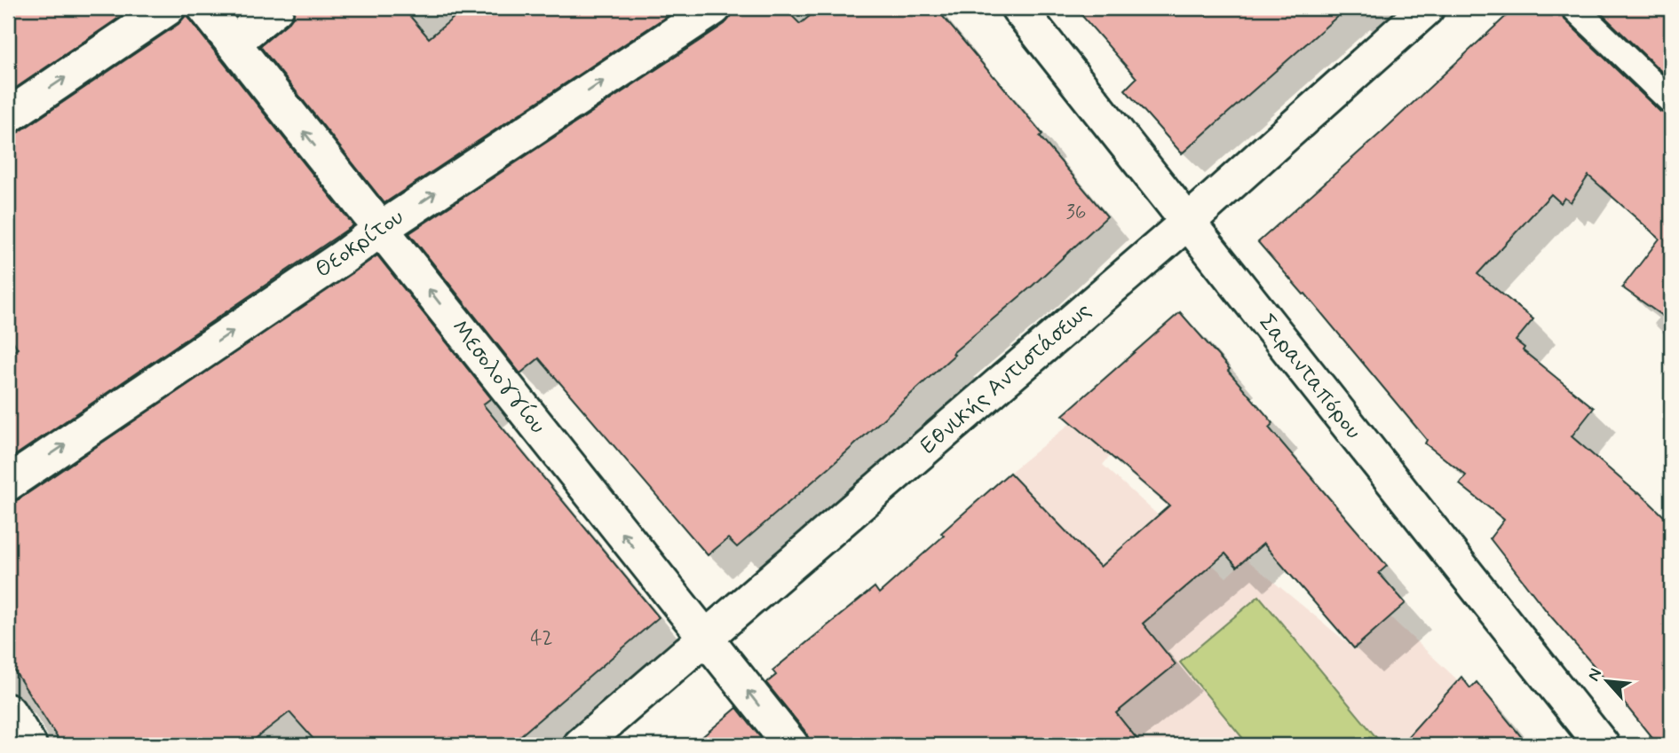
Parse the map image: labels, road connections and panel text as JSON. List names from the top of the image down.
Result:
{
  "streets": {
    "street": [
      "Θεοκρίτου",
      "Μεσολογγίου",
      "Σαρανταπόρου",
      "Εθνικής Αντιστάσεως"
    ]
  },
  "crossings": [
    ["Θεοκρίτου", "Μεσολογγίου"],
    ["Μεσολογγίου", "Εθνικής Αντιστάσεως"],
    ["Σαρανταπόρου", "Εθνικής Αντιστάσεως"]
  ],
  "one_way": ["Θεοκρίτου", "Μεσολογγίου"],
  "house_numbers": ["36", "42"],
  "north": "top left"
}
